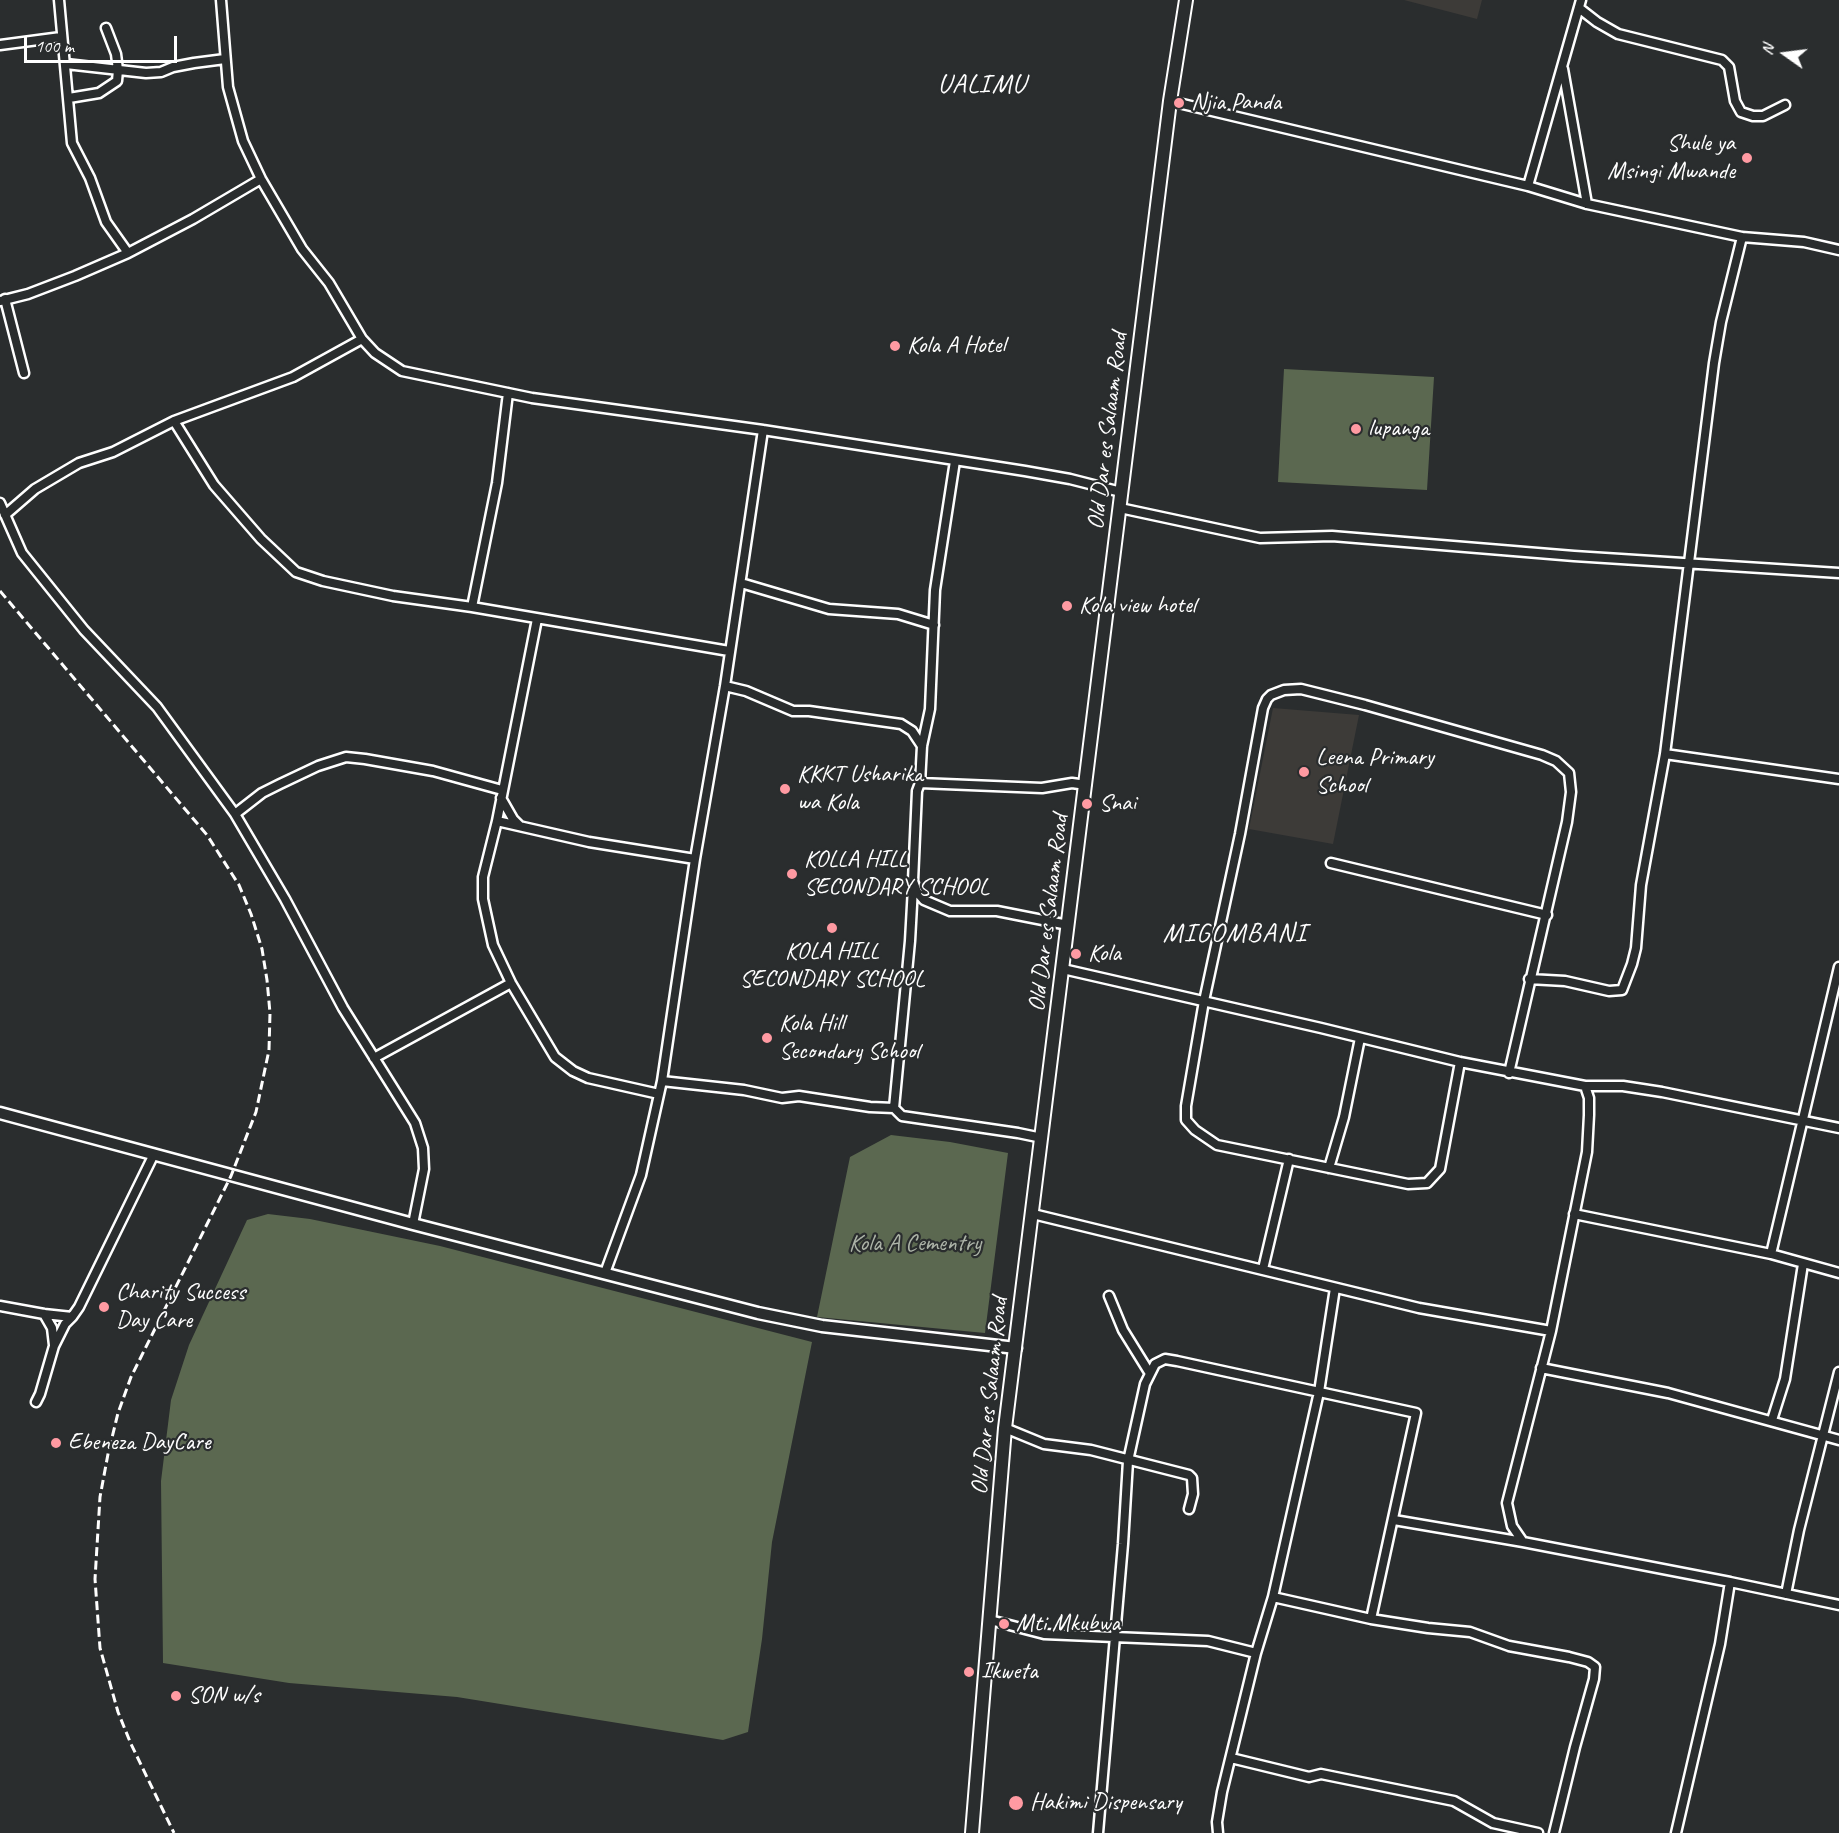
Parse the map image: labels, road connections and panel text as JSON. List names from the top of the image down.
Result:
{
  "streets": {
    "main road": ["Old Dar es Salaam Road"]
  },
  "districts": ["UALIMU", "MIGOMBANI"],
  "parks": ["Kola A Cementry"],
  "places": [
    "Njia Panda",
    "Shule ya Msingi Mwande",
    "Kola A Hotel",
    "lupanga",
    "Kola view hotel",
    "Leena Primary School",
    "KKKT Usharika wa Kola",
    "Snai",
    "KOLLA HILL SECONDARY SCHOOL",
    "KOLA HILL SECONDARY SCHOOL",
    "Kola",
    "Kola Hill Secondary School",
    "Charity Success Day Care",
    "Ebeneza DayCare",
    "Mti Mkubwa",
    "Ikweta",
    "SON w/s",
    "Hakimi Dispensary"
  ],
  "scale_bar": "100 m",
  "north": "left"
}
